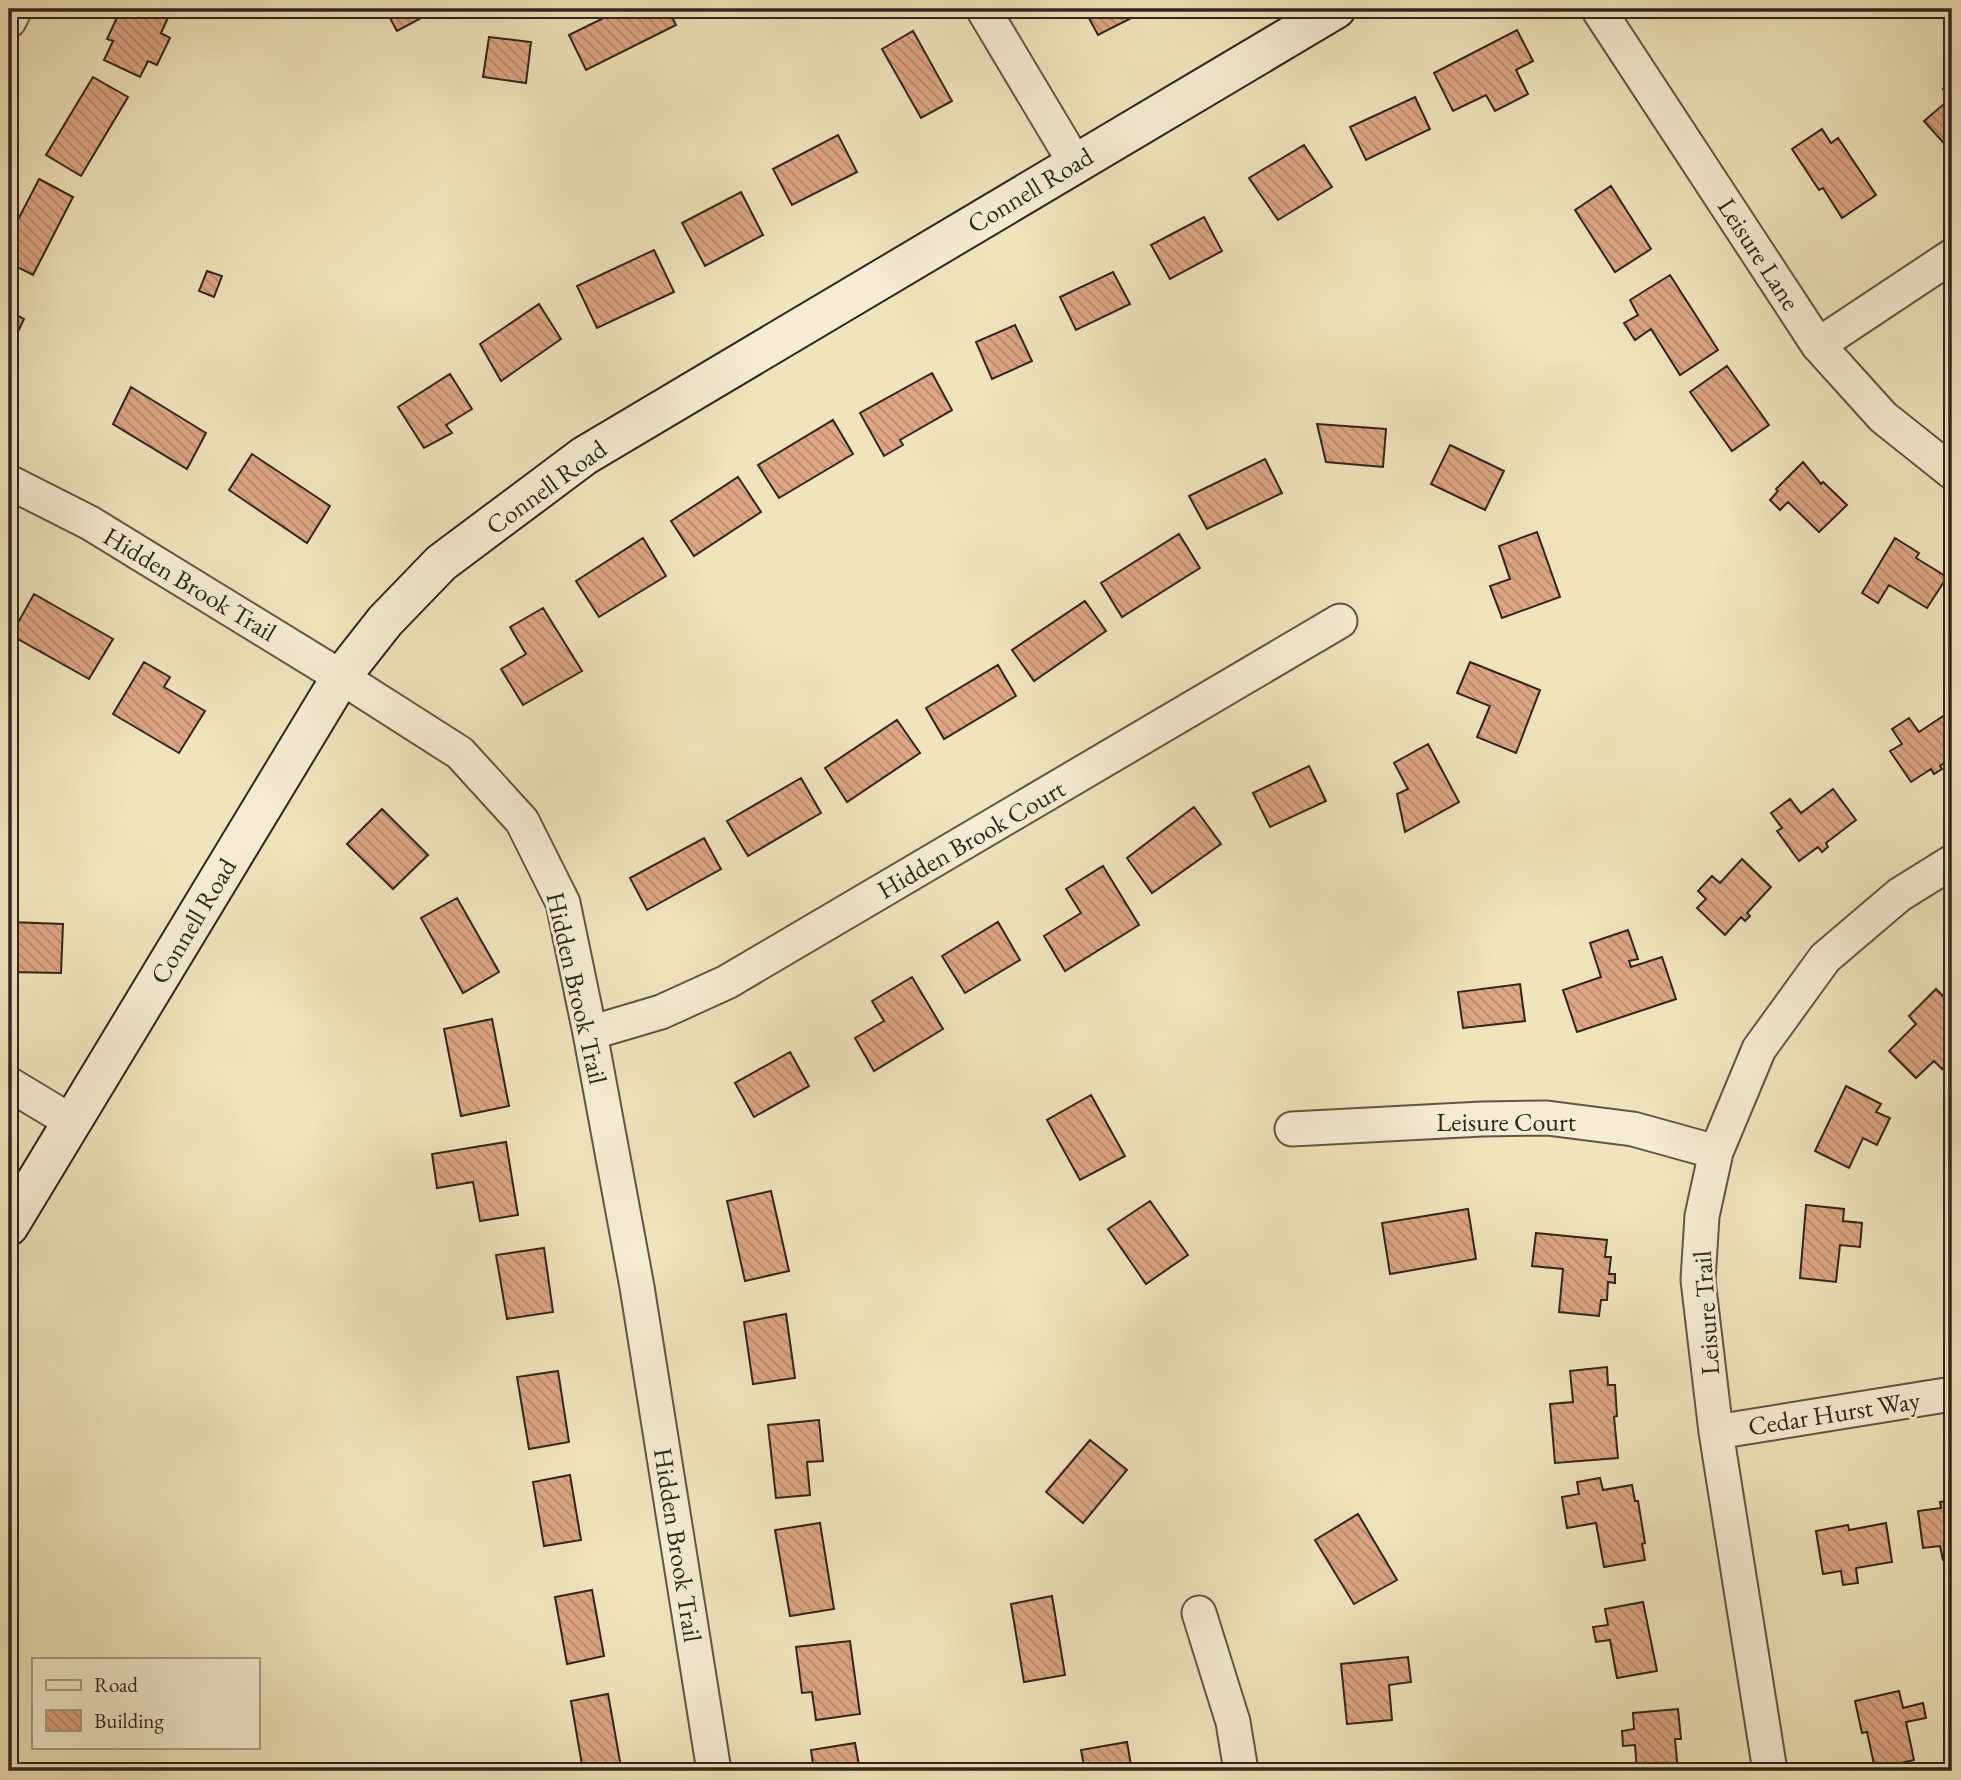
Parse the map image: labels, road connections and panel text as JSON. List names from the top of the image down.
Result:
{
  "streets": {
    "street": [
      "Connell Road",
      "Leisure Lane",
      "Hidden Brook Trail",
      "Hidden Brook Court",
      "Leisure Court",
      "Leisure Trail",
      "Cedar Hurst Way"
    ]
  },
  "crossings": [
    ["Connell Road", "Hidden Brook Trail"],
    ["Hidden Brook Trail", "Hidden Brook Court"],
    ["Leisure Court", "Leisure Trail"],
    ["Leisure Trail", "Cedar Hurst Way"]
  ],
  "legend": ["Road", "Building"]
}
